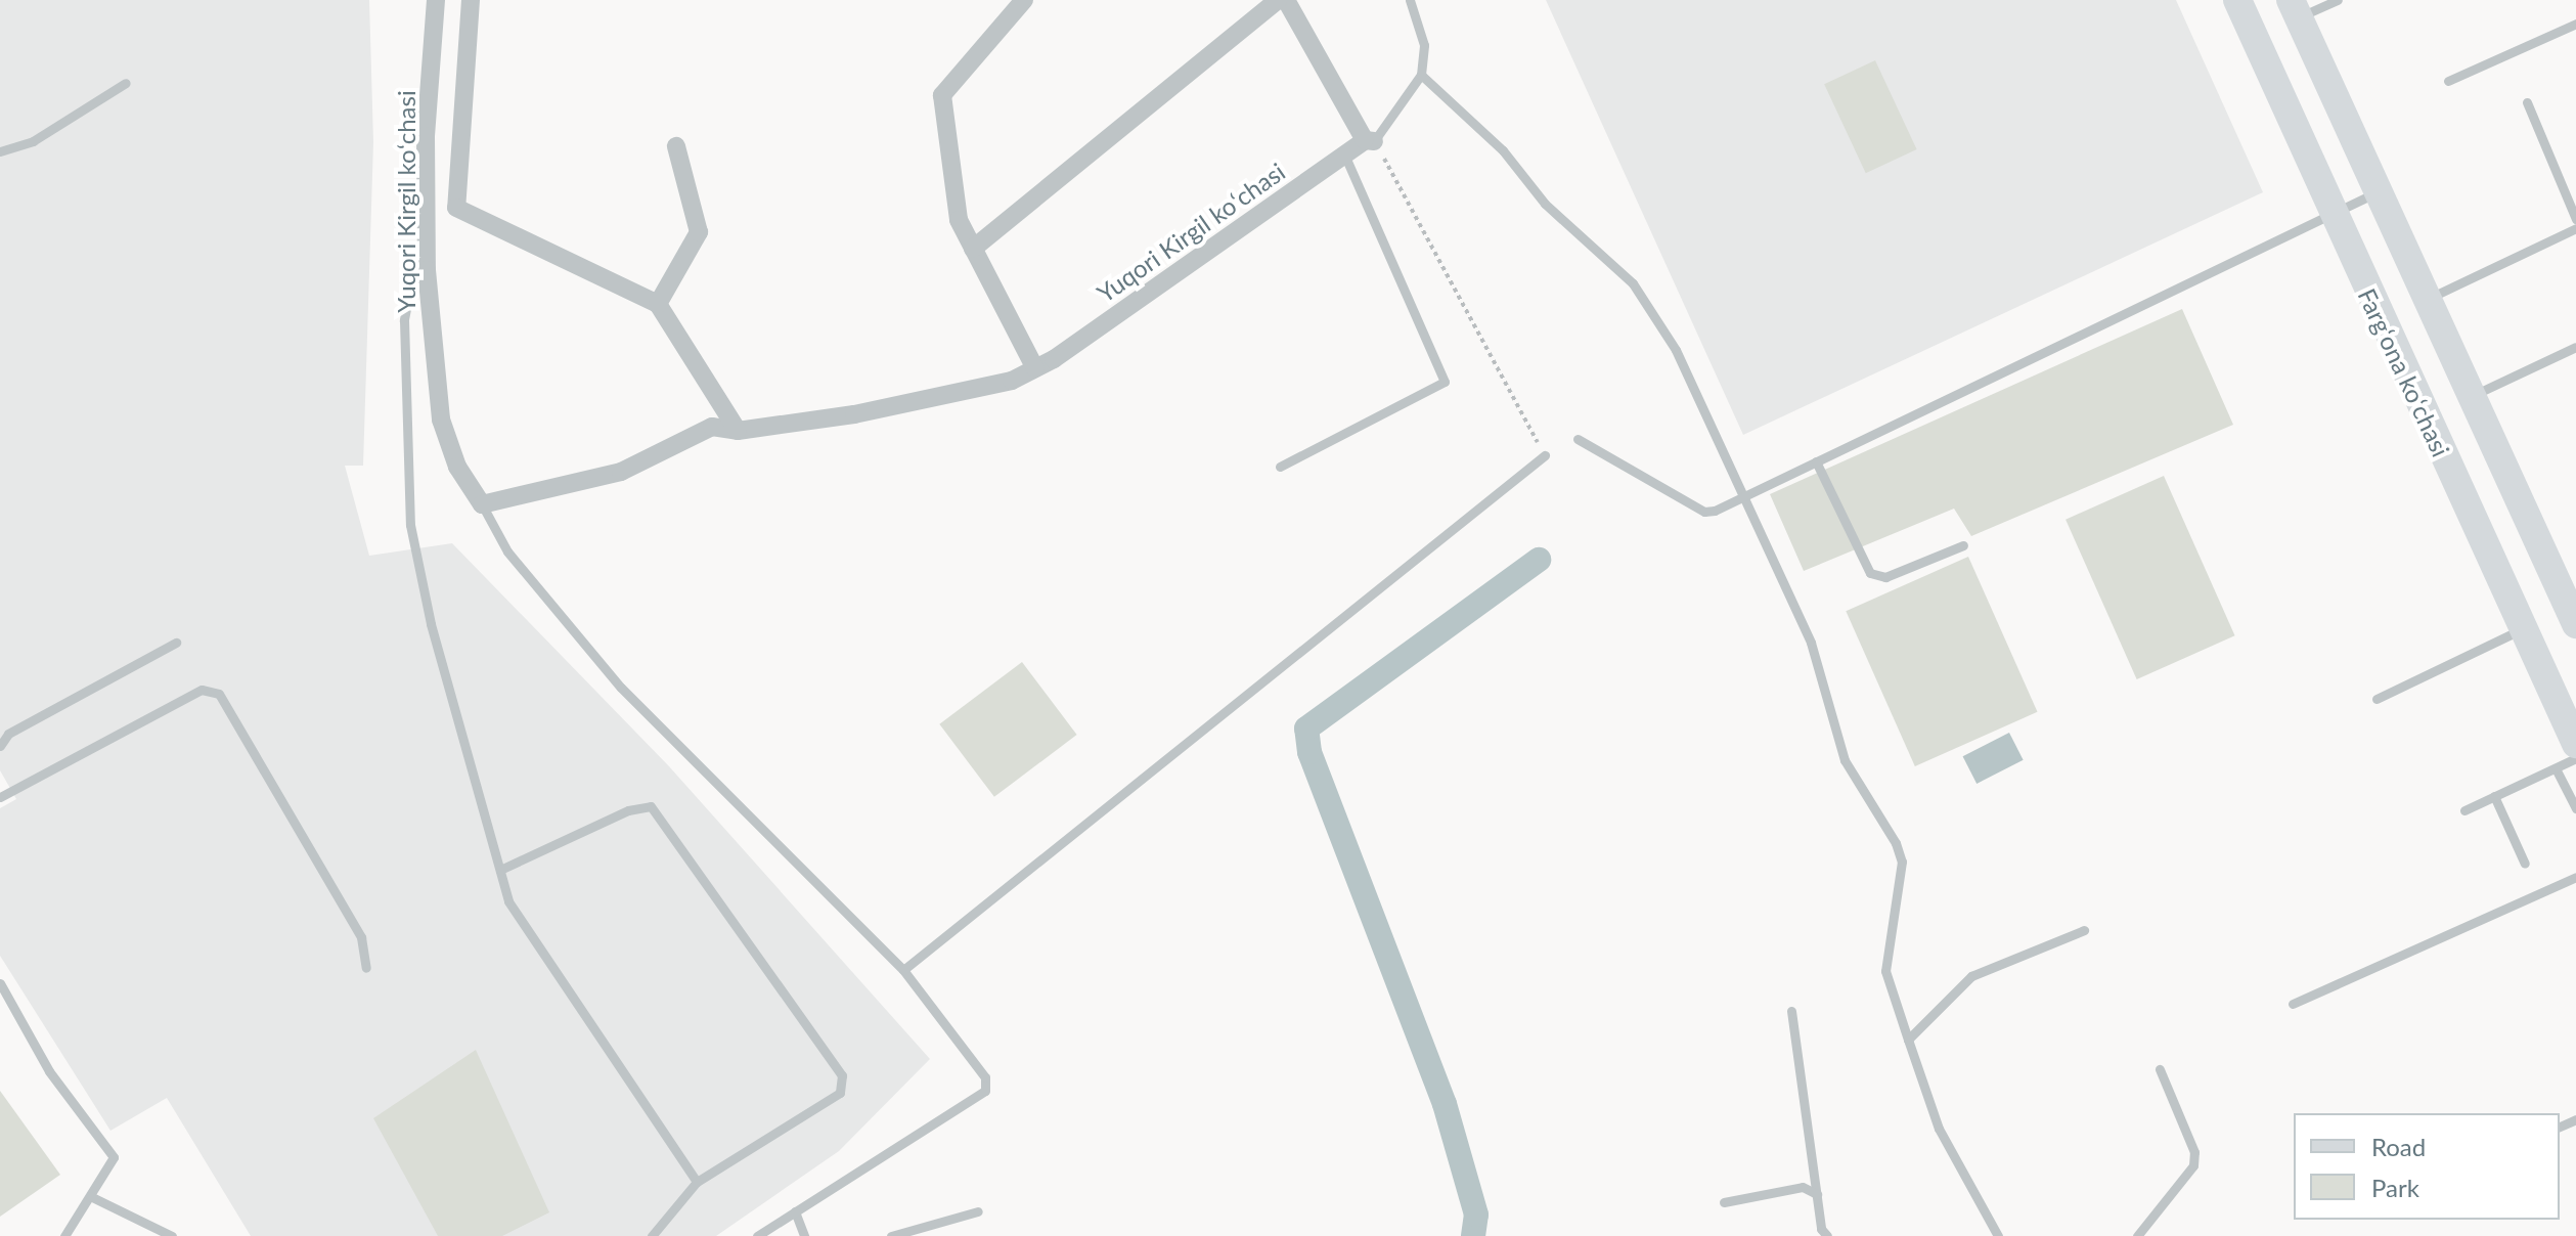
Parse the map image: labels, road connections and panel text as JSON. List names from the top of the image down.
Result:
{
  "streets": {
    "main road": ["Fargʻona koʻchasi"],
    "street": ["Yuqori Kirgil koʻchasi"]
  },
  "legend": ["Road", "Park"]
}
